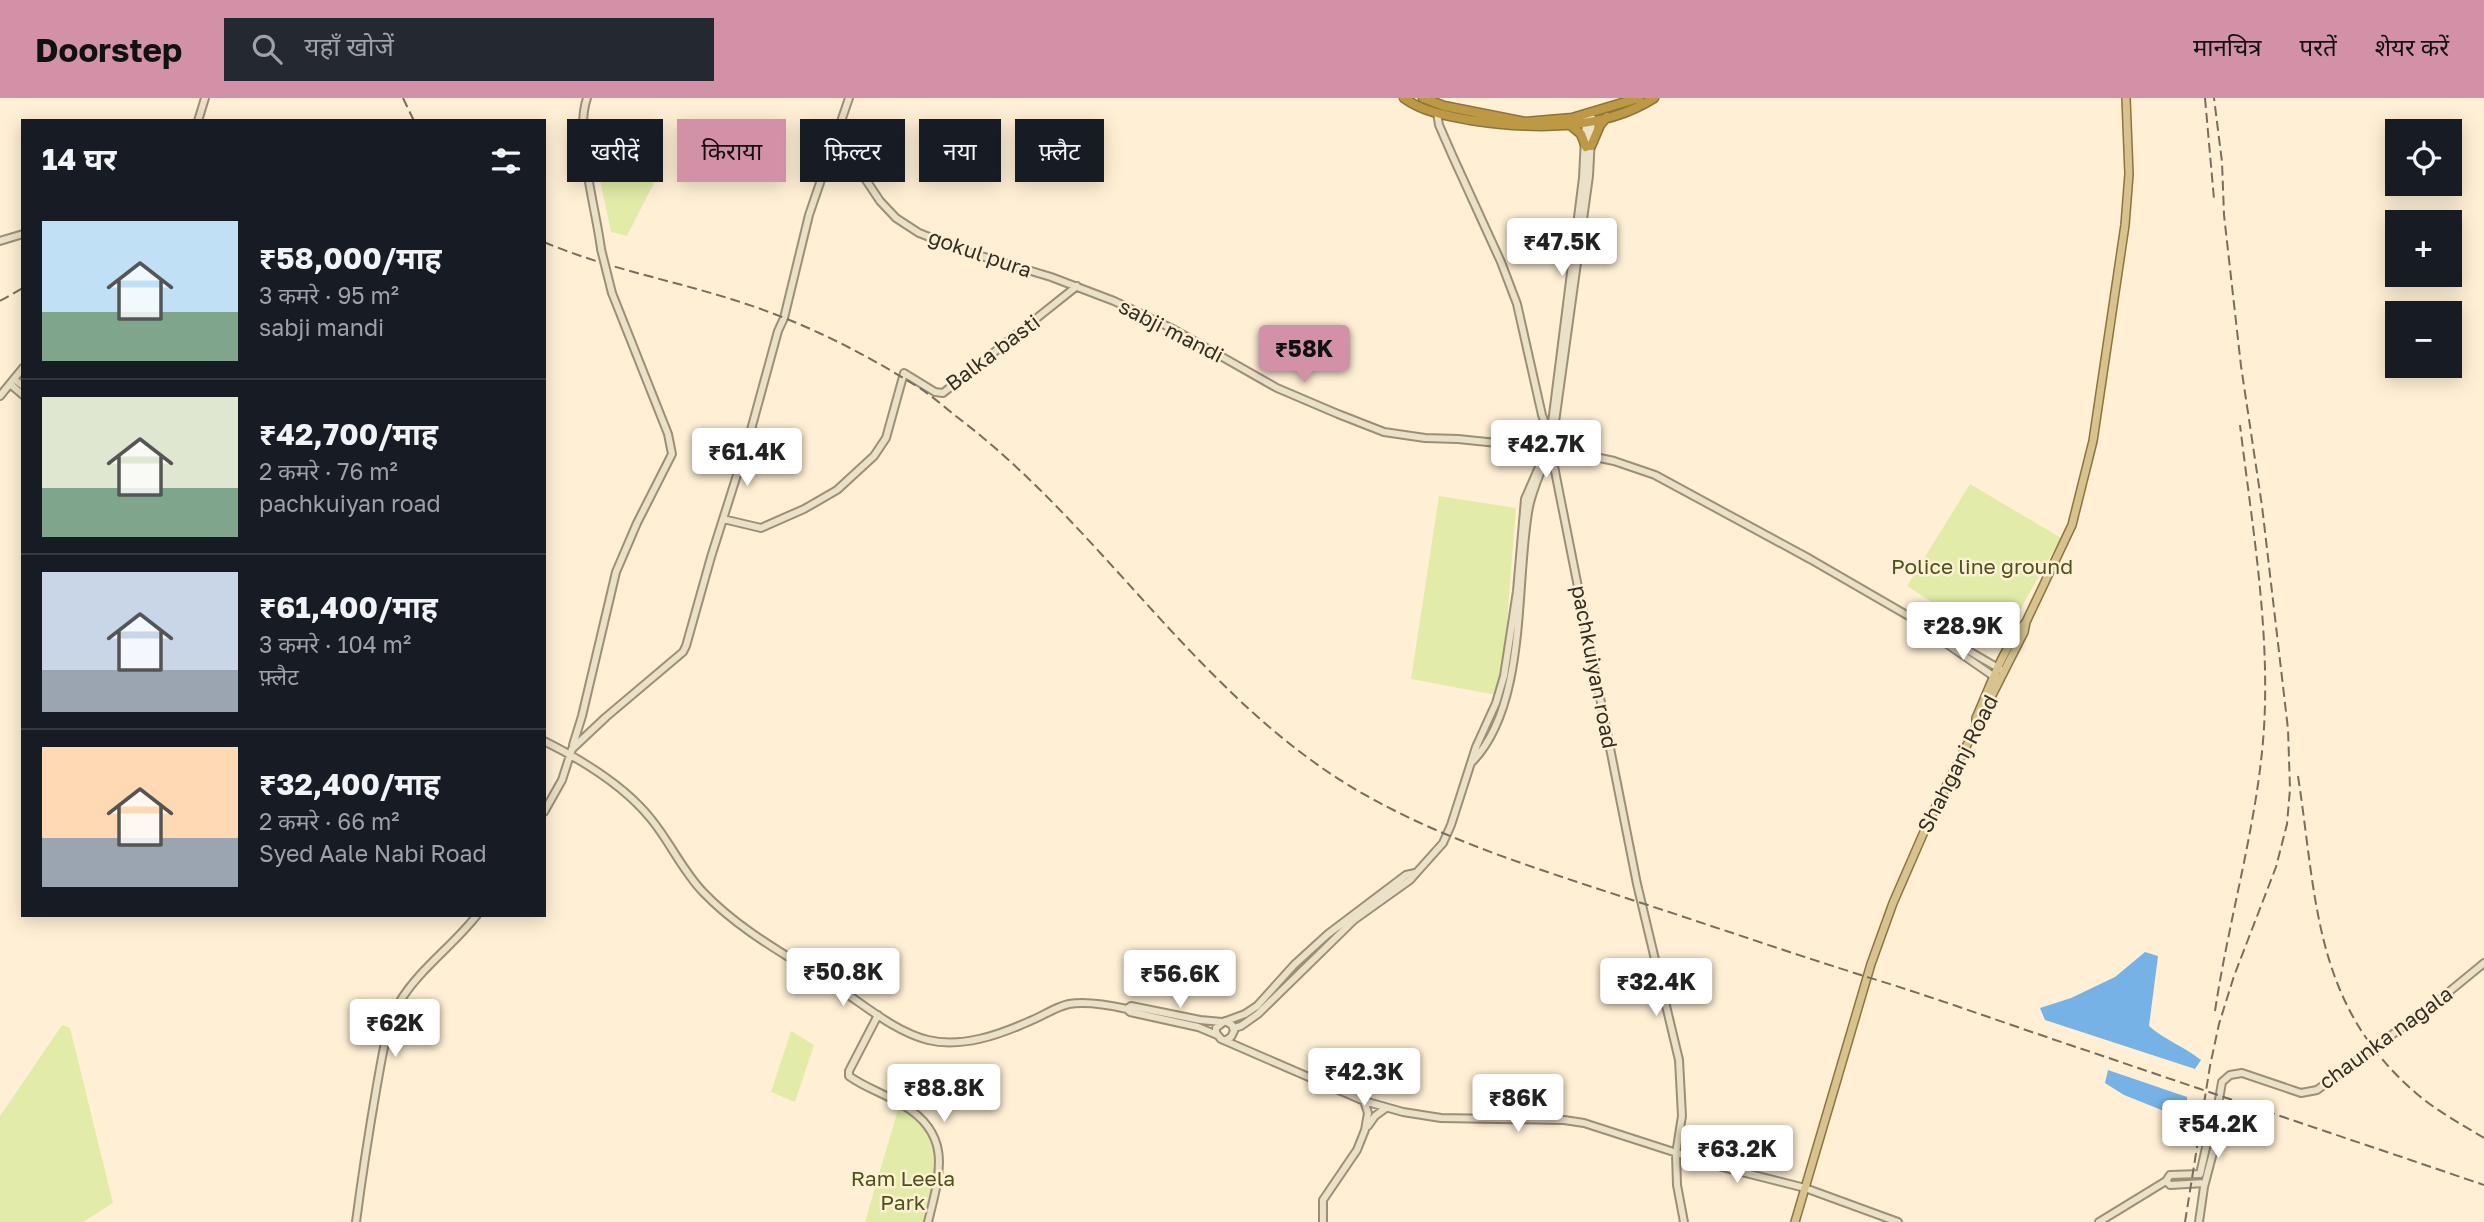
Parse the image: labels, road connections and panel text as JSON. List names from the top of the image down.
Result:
{
  "streets": {
    "main road": [
      "gokul pura",
      "sabji mandi",
      "Balka basti",
      "pachkuiyan road",
      "Shahganj Road",
      "chaunka nagala"
    ]
  },
  "crossings": [
    ["gokul pura", "sabji mandi"],
    ["gokul pura", "Balka basti"],
    ["sabji mandi", "Balka basti"],
    ["sabji mandi", "pachkuiyan road"]
  ],
  "parks": ["Police line ground", "Ram Leela Park"],
  "page": {
    "header": "Doorstep",
    "search": "यहाँ खोजें",
    "nav": ["मानचित्र", "परतें", "शेयर करें"],
    "map_buttons": ["+", "−"],
    "chip": [
      "खरीदें",
      "किराया",
      "फ़िल्टर",
      "नया",
      "फ़्लैट"
    ],
    "heading": "14 घर",
    "list": [
      {
        "name": "₹58,000/माह",
        "note": "3 कमरे · 95 m² · sabji mandi"
      },
      {
        "name": "₹42,700/माह",
        "note": "2 कमरे · 76 m² · pachkuiyan road"
      },
      {
        "name": "₹61,400/माह",
        "note": "3 कमरे · 104 m² · फ़्लैट"
      },
      {
        "name": "₹32,400/माह",
        "note": "2 कमरे · 66 m² · Syed Aale Nabi Road"
      }
    ],
    "price": [
      "₹47.5K",
      "₹58K",
      "₹42.7K",
      "₹61.4K",
      "₹28.9K",
      "₹50.8K",
      "₹56.6K",
      "₹32.4K",
      "₹62K",
      "₹42.3K",
      "₹88.8K",
      "₹86K",
      "₹54.2K",
      "₹63.2K"
    ]
  }
}
